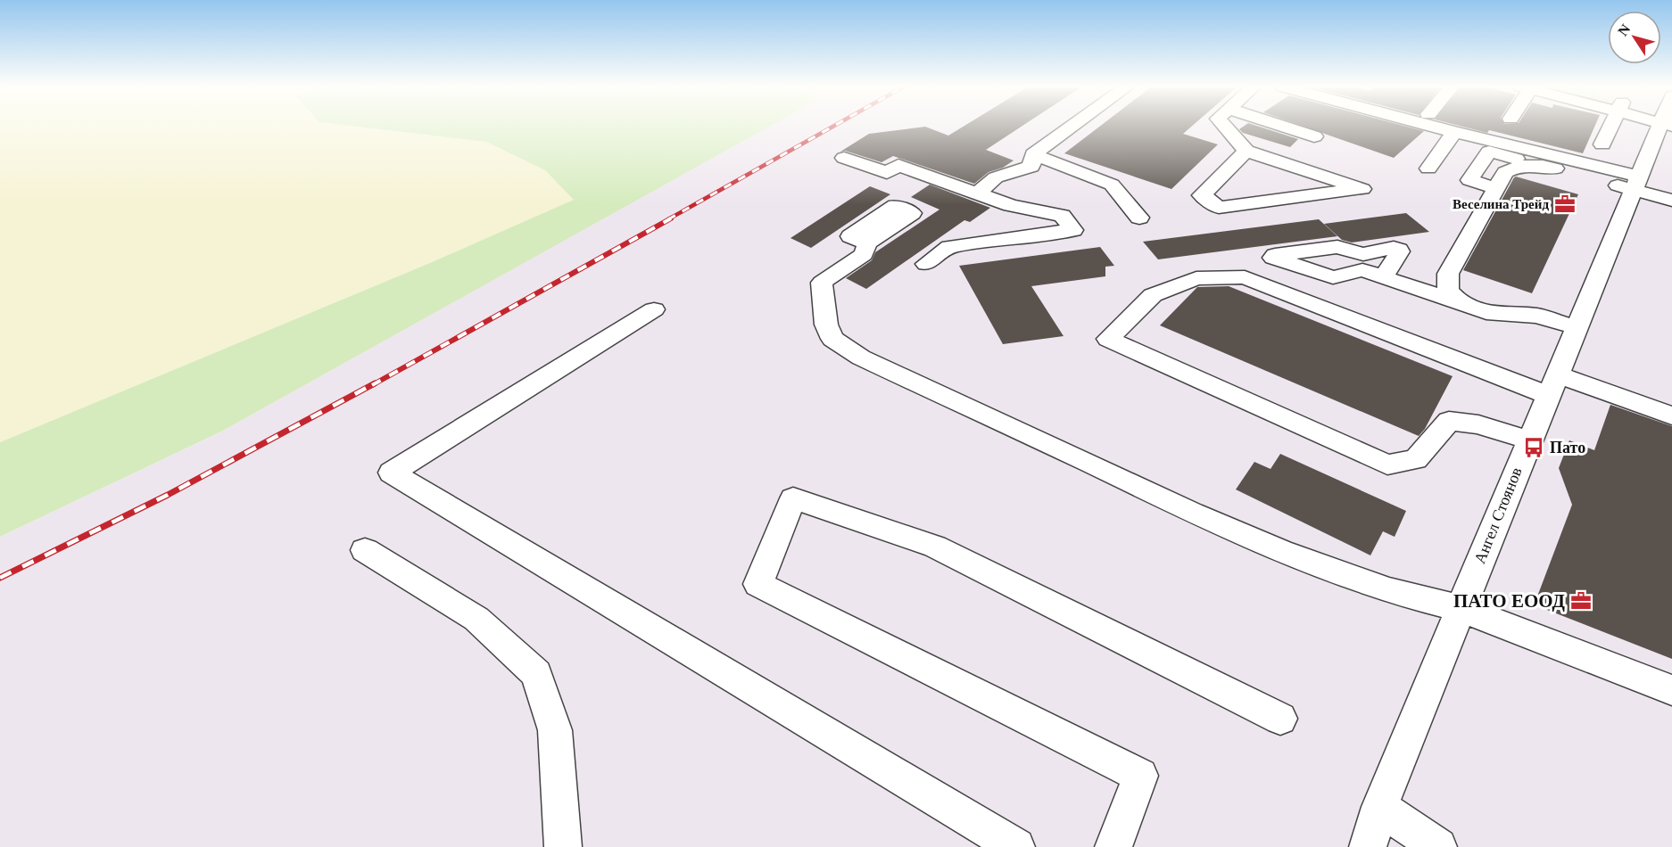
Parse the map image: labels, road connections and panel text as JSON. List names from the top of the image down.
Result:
{
  "streets": {
    "street": ["Ангел Стоянов"]
  },
  "places": {
    "office": ["Веселина Трейд", "ПАТО ЕООД"],
    "bus stop": ["Пато"]
  },
  "north": "top left"
}
